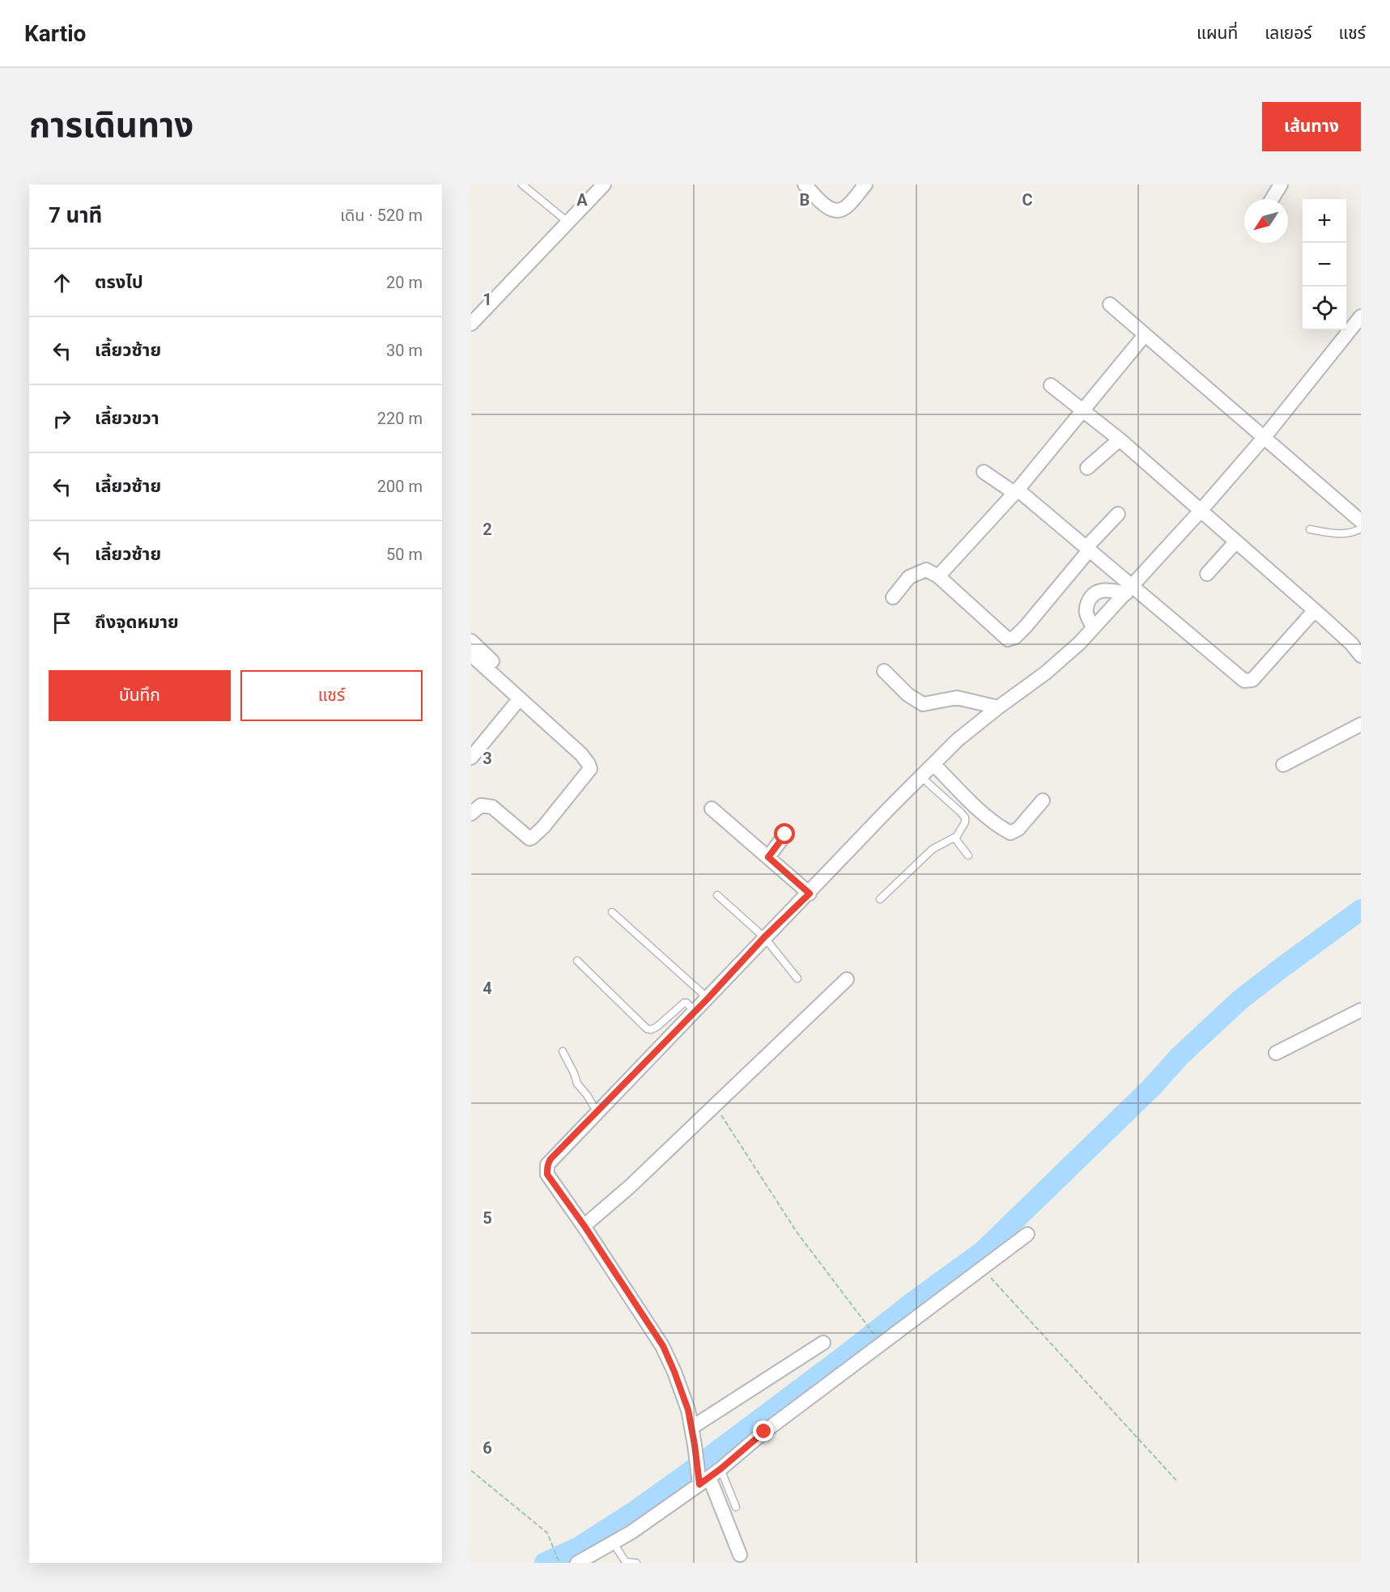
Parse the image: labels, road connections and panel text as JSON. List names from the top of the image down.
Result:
{
  "north": "bottom left",
  "page": {
    "header": "Kartio",
    "nav": ["แผนที่", "เลเยอร์", "แชร์"],
    "title": "การเดินทาง",
    "buttons": [
      "เส้นทาง",
      ["บันทึก", "แชร์"]
    ],
    "heading": ["7 นาที", "เดิน · 520 m"],
    "map_buttons": ["+", "−"],
    "list": [
      ["ตรงไป", "20 m"],
      ["เลี้ยวซ้าย", "30 m"],
      ["เลี้ยวขวา", "220 m"],
      ["เลี้ยวซ้าย", "200 m"],
      ["เลี้ยวซ้าย", "50 m"],
      "ถึงจุดหมาย"
    ]
  },
  "grid": {
    "columns": ["A", "B", "C"],
    "rows": [
      "1",
      "2",
      "3",
      "4",
      "5",
      "6"
    ]
  }
}
